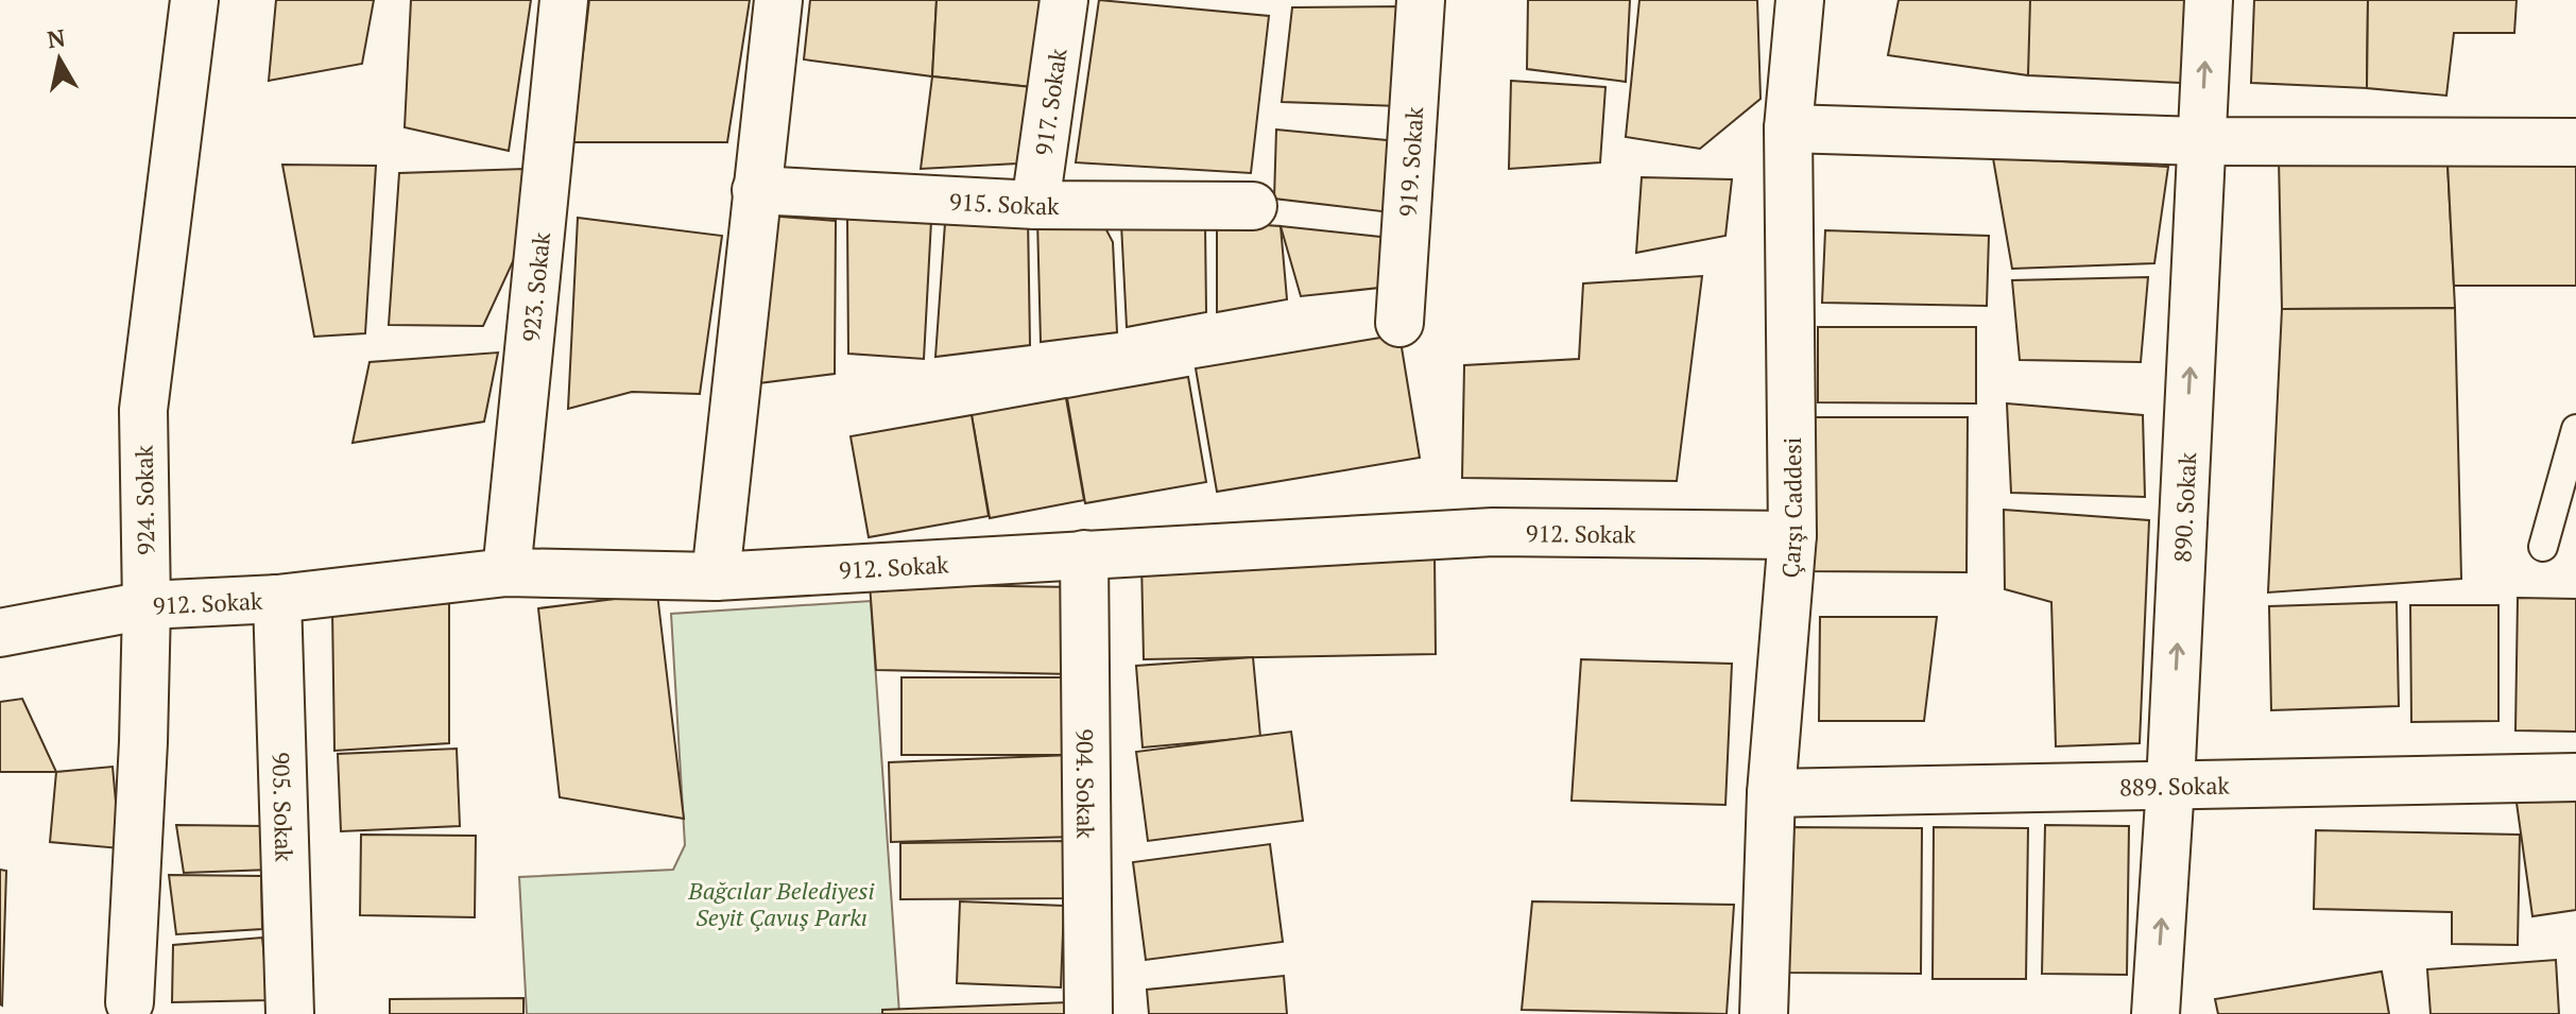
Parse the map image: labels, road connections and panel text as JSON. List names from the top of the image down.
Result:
{
  "streets": {
    "street": [
      "917. Sokak",
      "919. Sokak",
      "915. Sokak",
      "923. Sokak",
      "924. Sokak",
      "Çarşı Caddesi",
      "890. Sokak",
      "912. Sokak",
      "904. Sokak",
      "889. Sokak",
      "905. Sokak"
    ]
  },
  "crossings": [
    ["917. Sokak", "915. Sokak"],
    ["923. Sokak", "912. Sokak"],
    ["924. Sokak", "912. Sokak"],
    ["Çarşı Caddesi", "912. Sokak"],
    ["Çarşı Caddesi", "889. Sokak"],
    ["890. Sokak", "889. Sokak"],
    ["912. Sokak", "904. Sokak"],
    ["912. Sokak", "905. Sokak"]
  ],
  "one_way": ["890. Sokak"],
  "parks": ["Bağcılar Belediyesi Seyit Çavuş Parkı"],
  "north": "top"
}
